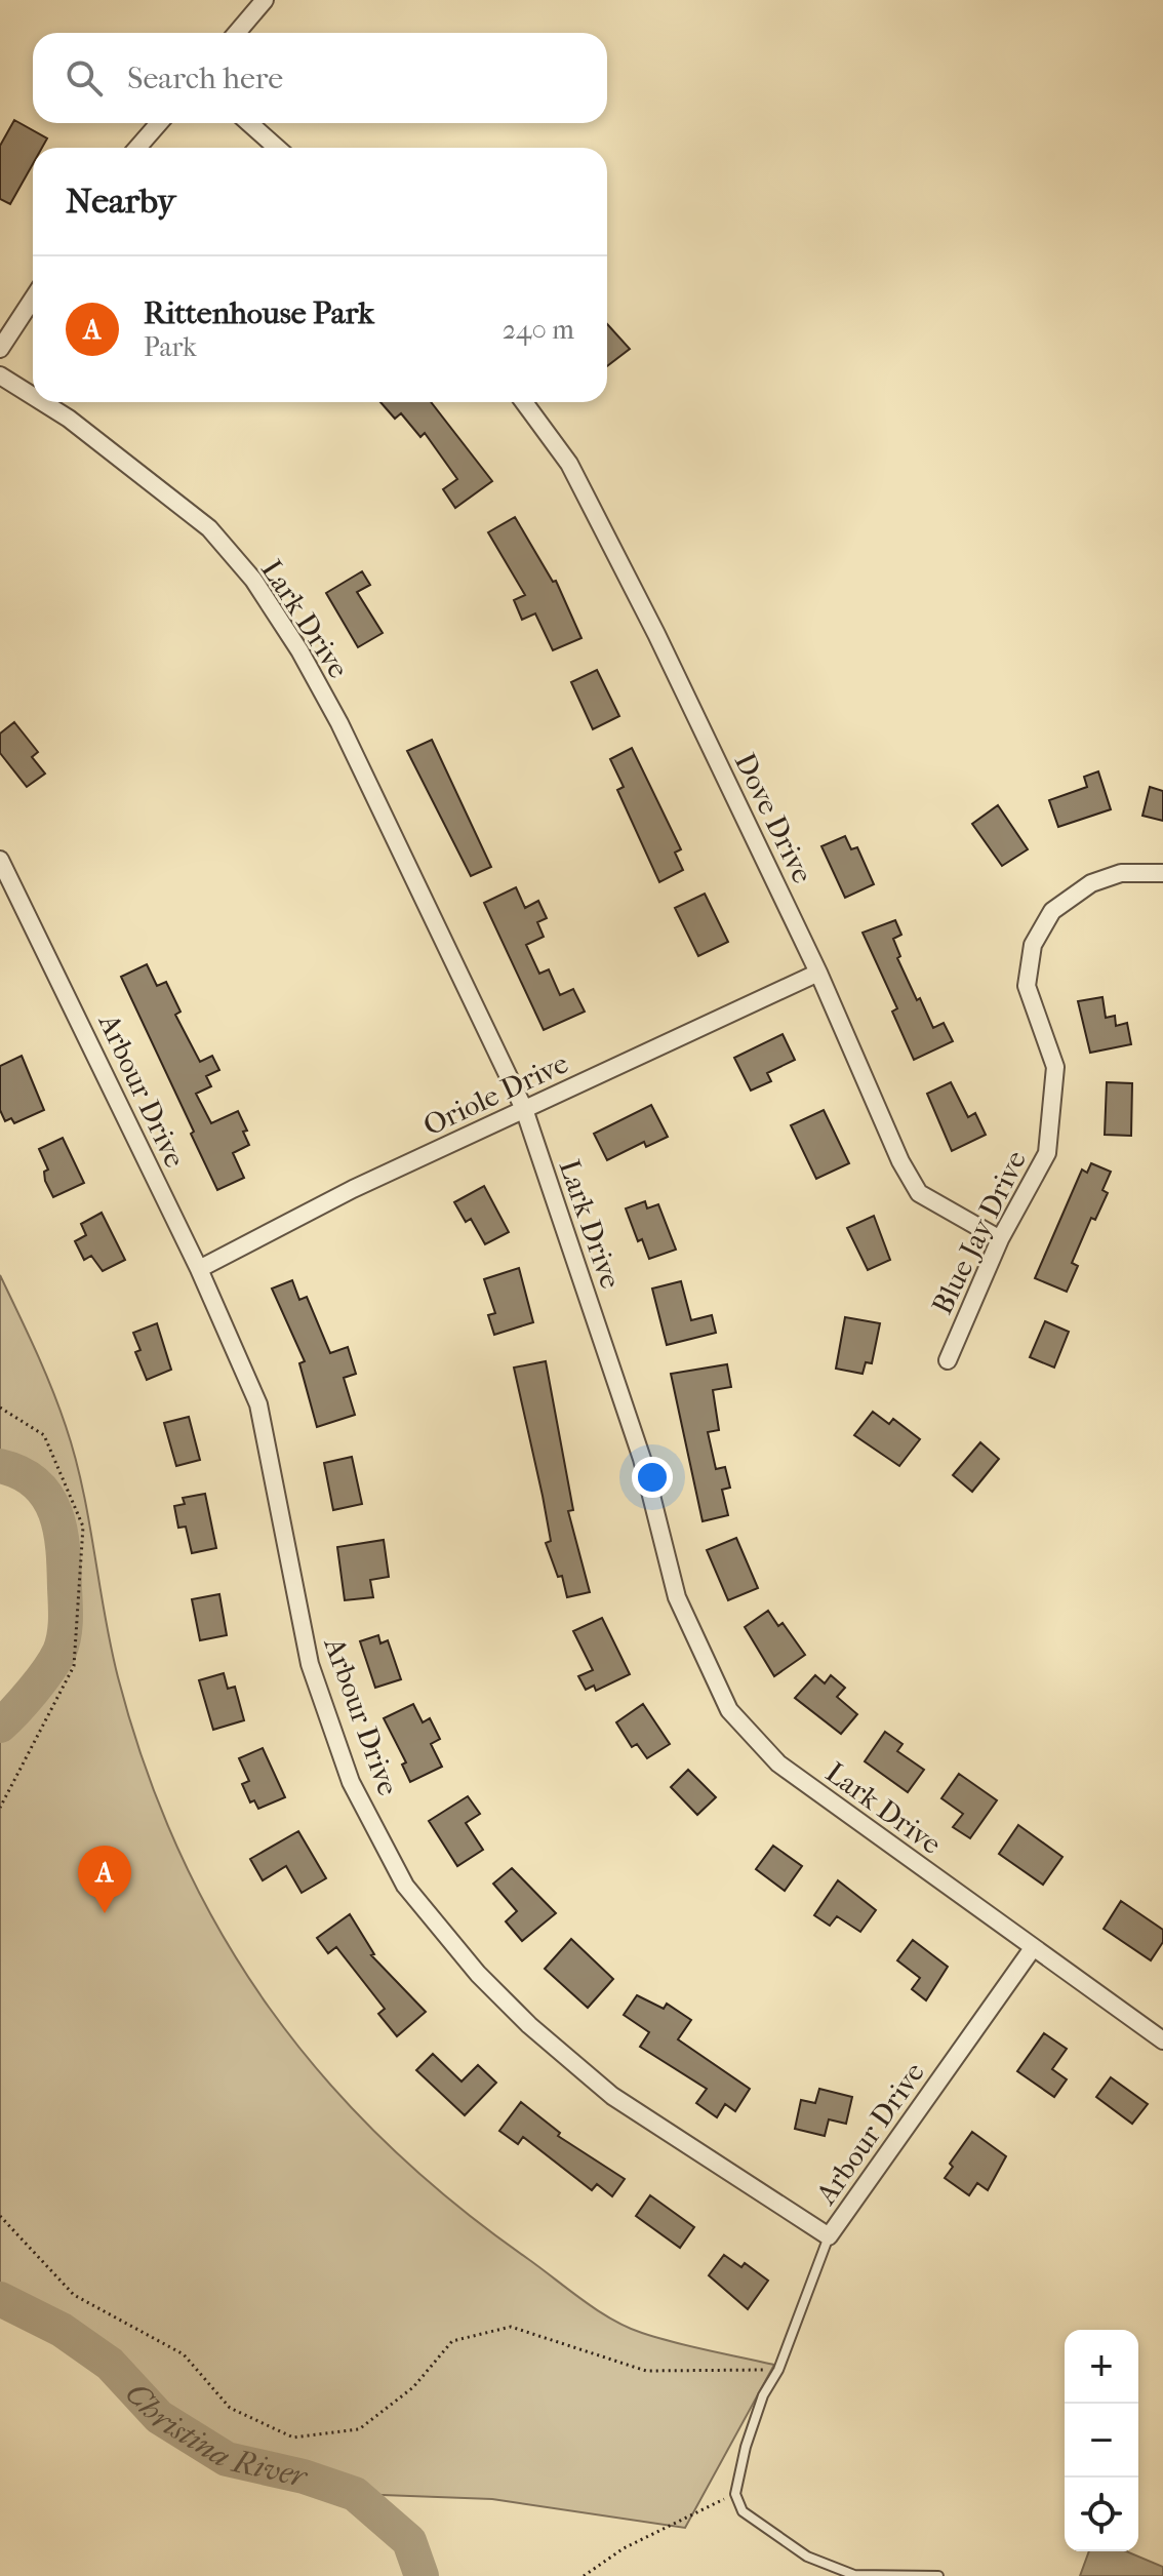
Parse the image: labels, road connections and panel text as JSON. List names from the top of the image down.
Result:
{
  "streets": {
    "street": [
      "Lark Drive",
      "Dove Drive",
      "Arbour Drive",
      "Oriole Drive",
      "Blue Jay Drive"
    ]
  },
  "crossings": [
    ["Lark Drive", "Arbour Drive"],
    ["Lark Drive", "Oriole Drive"],
    ["Dove Drive", "Oriole Drive"],
    ["Dove Drive", "Blue Jay Drive"],
    ["Arbour Drive", "Oriole Drive"]
  ],
  "water": ["Christina River"],
  "page": {
    "search": "Search here",
    "heading": "Nearby",
    "list": [
      {
        "mark": "A",
        "name": "Rittenhouse Park",
        "note": "Park",
        "value": "240 m"
      }
    ],
    "pins": "A",
    "map_buttons": ["+", "−"]
  }
}
